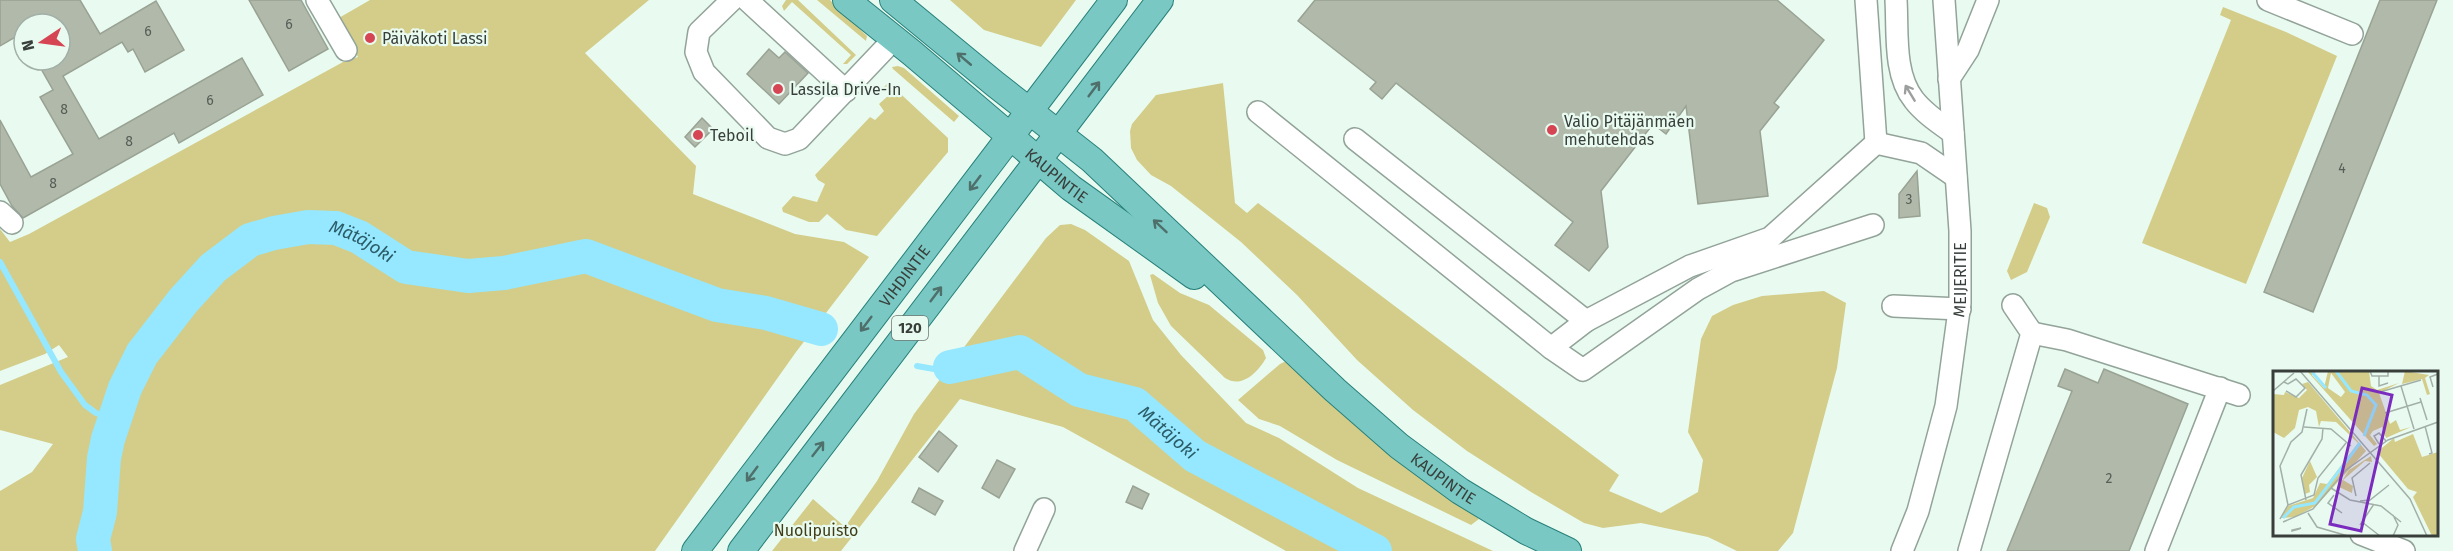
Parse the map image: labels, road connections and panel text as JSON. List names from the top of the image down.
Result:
{
  "streets": {
    "main road": ["KAUPINTIE", "VIHDINTIE", "120"],
    "street": ["MEIJERITIE"]
  },
  "crossings": [
    ["KAUPINTIE", "VIHDINTIE"],
    ["KAUPINTIE", "120"]
  ],
  "water": ["Mätäjoki"],
  "parks": ["Nuolipuisto"],
  "places": [
    "Päiväkoti Lassi",
    "Lassila Drive-In",
    "Valio Pitäjänmäen mehutehdas",
    "Teboil"
  ],
  "house_numbers": [
    "6",
    "6",
    "6",
    "8",
    "8",
    "4",
    "8",
    "3",
    "2"
  ],
  "north": "left"
}
